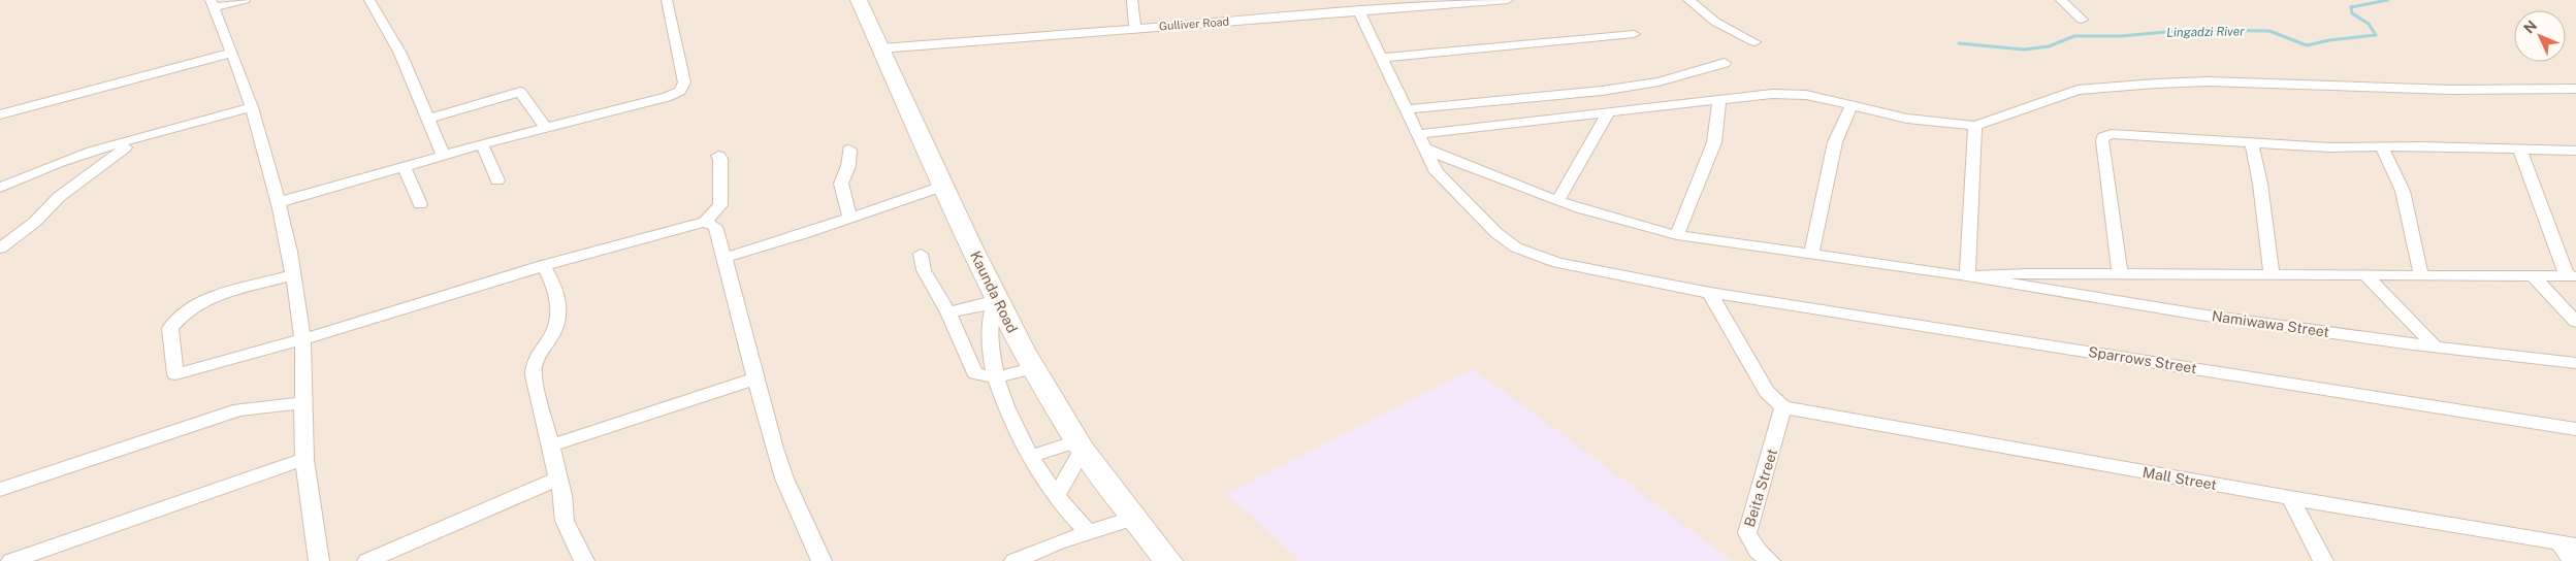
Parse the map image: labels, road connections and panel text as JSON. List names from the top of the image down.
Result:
{
  "streets": {
    "main road": ["Kaunda Road"],
    "street": [
      "Gulliver Road",
      "Namiwawa Street",
      "Sparrows Street",
      "Mall Street",
      "Beita Street"
    ]
  },
  "crossings": [
    ["Gulliver Road", "Kaunda Road"],
    ["Gulliver Road", "Sparrows Street"],
    ["Mall Street", "Beita Street"]
  ],
  "water": ["Lingadzi River"],
  "north": "top left"
}
